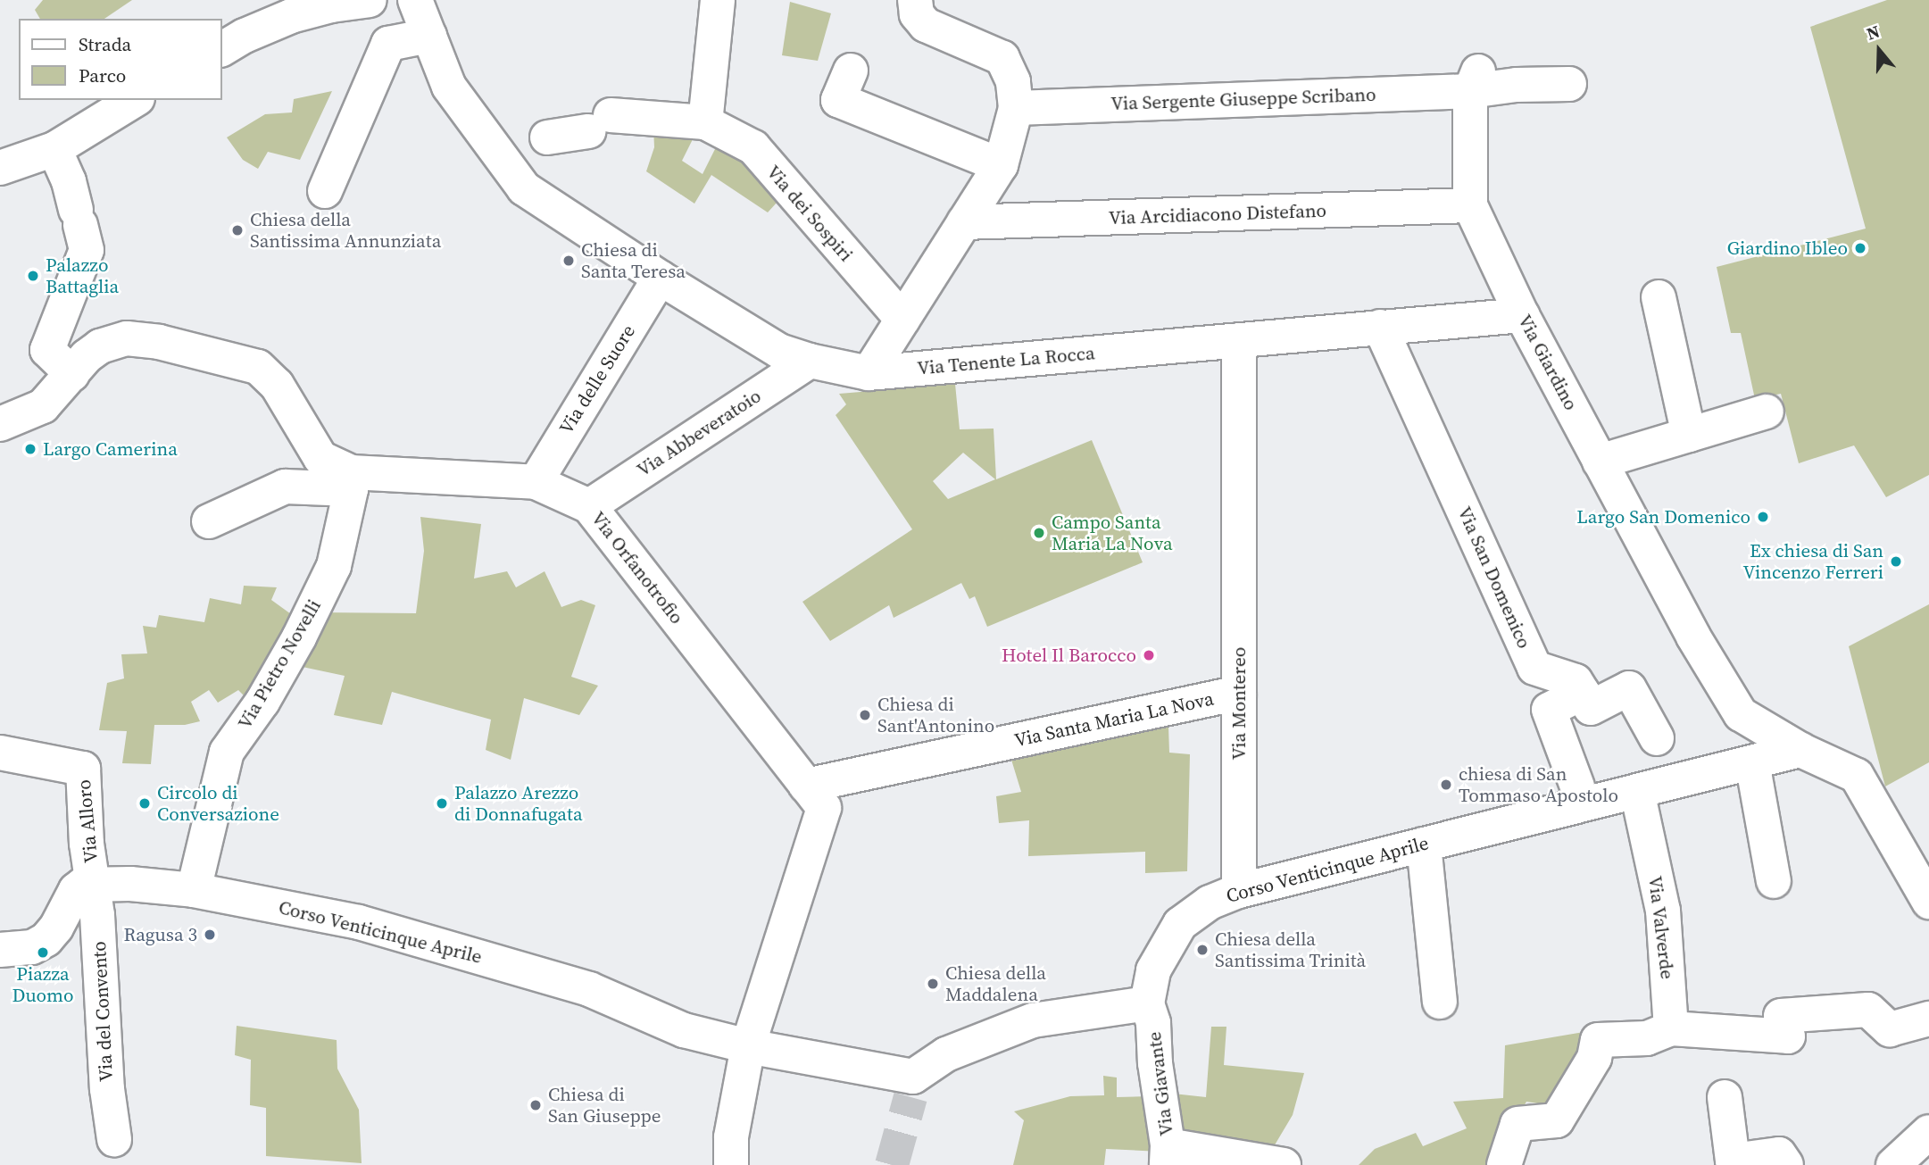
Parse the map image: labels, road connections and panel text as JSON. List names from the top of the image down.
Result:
{
  "streets": {
    "street": [
      "Via Sergente Giuseppe Scribano",
      "Via dei Sospiri",
      "Via Arcidiacono Distefano",
      "Via Tenente La Rocca",
      "Via Giardino",
      "Via delle Suore",
      "Via Abbeveratoio",
      "Via Orfanotrofio",
      "Via San Domenico",
      "Via Pietro Novelli",
      "Via Montereo",
      "Via Santa Maria La Nova",
      "Via Alloro",
      "Corso Venticinque Aprile",
      "Via Valverde",
      "Via del Convento",
      "Via Giavante"
    ]
  },
  "crossings": [
    ["Via Sergente Giuseppe Scribano", "Via Giardino"],
    ["Via dei Sospiri", "Via Tenente La Rocca"],
    ["Via Arcidiacono Distefano", "Via Giardino"],
    ["Via Tenente La Rocca", "Via Giardino"],
    ["Via Tenente La Rocca", "Via delle Suore"],
    ["Via Tenente La Rocca", "Via Abbeveratoio"],
    ["Via Tenente La Rocca", "Via San Domenico"],
    ["Via Tenente La Rocca", "Via Montereo"],
    ["Via Giardino", "Corso Venticinque Aprile"],
    ["Via delle Suore", "Via Orfanotrofio"],
    ["Via Abbeveratoio", "Via Orfanotrofio"],
    ["Via Orfanotrofio", "Via Pietro Novelli"],
    ["Via Orfanotrofio", "Via Santa Maria La Nova"],
    ["Via Orfanotrofio", "Corso Venticinque Aprile"],
    ["Via Pietro Novelli", "Corso Venticinque Aprile"],
    ["Via Montereo", "Via Santa Maria La Nova"],
    ["Via Montereo", "Corso Venticinque Aprile"],
    ["Via Alloro", "Corso Venticinque Aprile"],
    ["Via Alloro", "Via del Convento"],
    ["Corso Venticinque Aprile", "Via Valverde"],
    ["Corso Venticinque Aprile", "Via del Convento"],
    ["Corso Venticinque Aprile", "Via Giavante"]
  ],
  "places": [
    "Chiesa della Santissima Annunziata",
    "Giardino Ibleo",
    "Chiesa di Santa Teresa",
    "Palazzo Battaglia",
    "Largo Camerina",
    "Largo San Domenico",
    "Campo Santa Maria La Nova",
    "Ex chiesa di San Vincenzo Ferreri",
    "Hotel Il Barocco",
    "Chiesa di Sant'Antonino",
    "chiesa di San Tommaso Apostolo",
    "Circolo di Conversazione",
    "Palazzo Arezzo di Donnafugata",
    "Ragusa 3",
    "Chiesa della Santissima Trinità",
    "Piazza Duomo",
    "Chiesa della Maddalena",
    "Chiesa di San Giuseppe"
  ],
  "legend": ["Strada", "Parco"],
  "north": "top"
}
